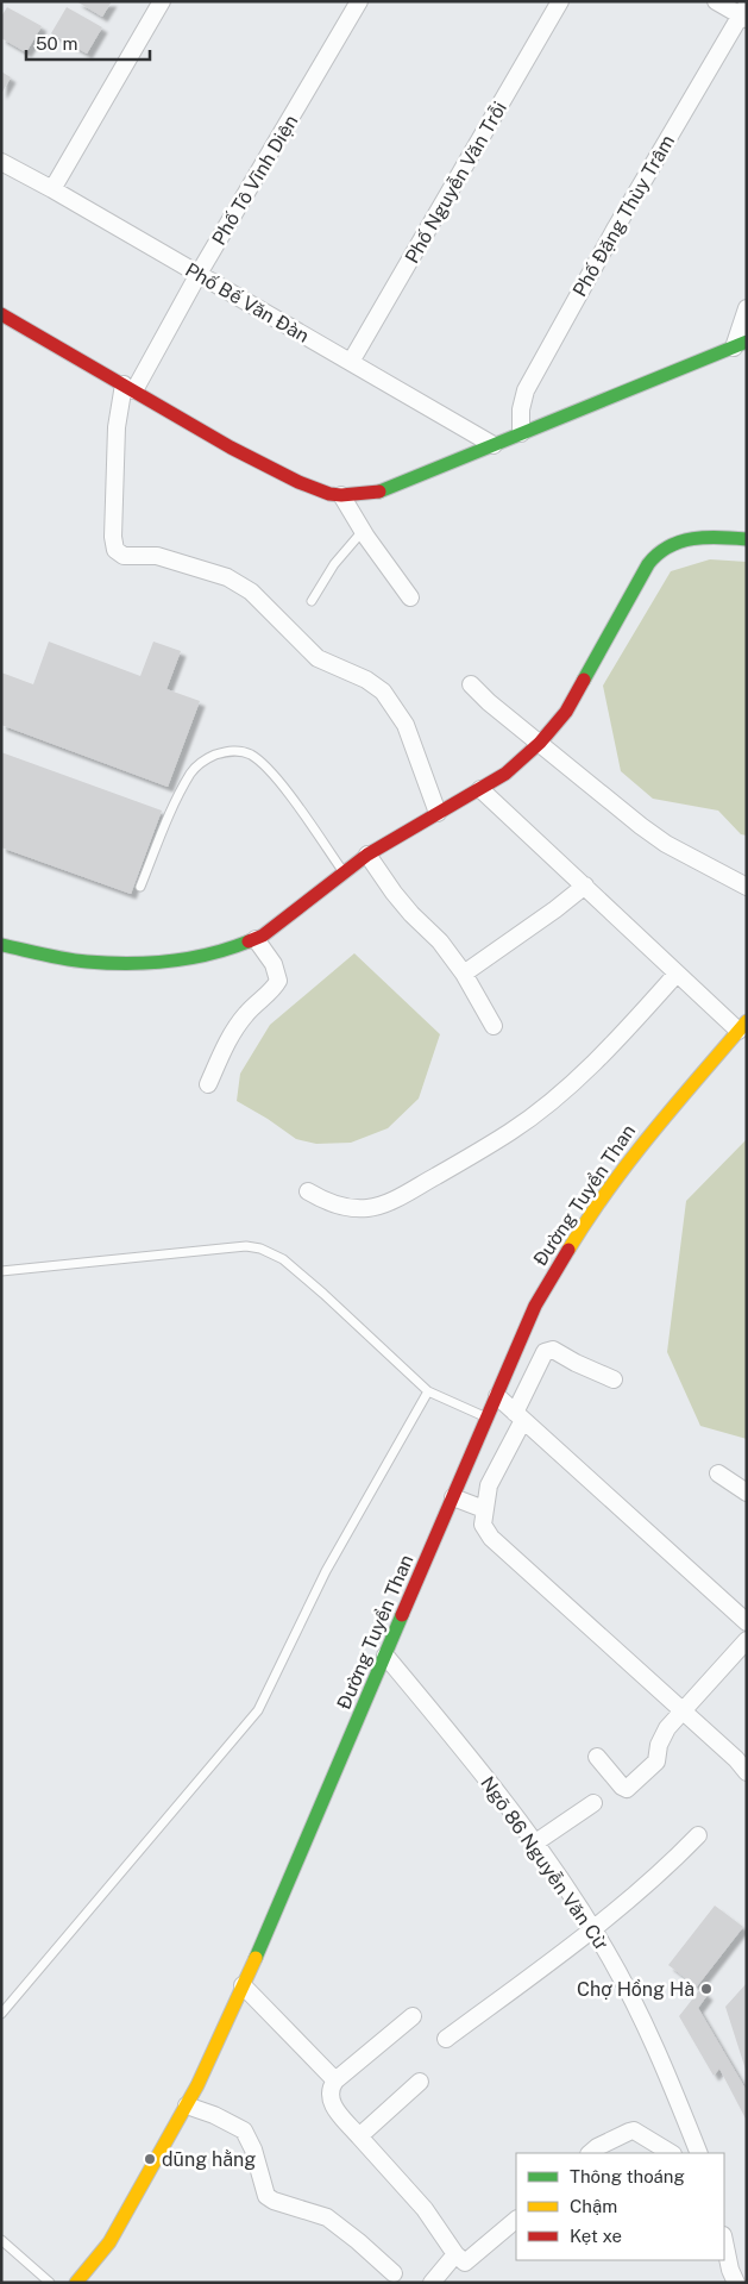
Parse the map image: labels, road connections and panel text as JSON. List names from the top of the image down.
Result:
{
  "streets": {
    "street": [
      "Phố Tô Vĩnh Diện",
      "Phố Nguyễn Văn Trỗi",
      "Phố Đặng Thùy Trâm",
      "Phố Bế Văn Đàn",
      "Đường Tuyển Than",
      "Ngõ 86 Nguyễn Văn Cừ"
    ]
  },
  "crossings": [
    ["Phố Tô Vĩnh Diện", "Phố Bế Văn Đàn"],
    ["Phố Nguyễn Văn Trỗi", "Phố Bế Văn Đàn"],
    ["Đường Tuyển Than", "Ngõ 86 Nguyễn Văn Cừ"]
  ],
  "places": ["Chợ Hồng Hà", "dũng hằng"],
  "legend": ["Thông thoáng", "Chậm", "Kẹt xe"],
  "scale_bar": "50 m"
}
